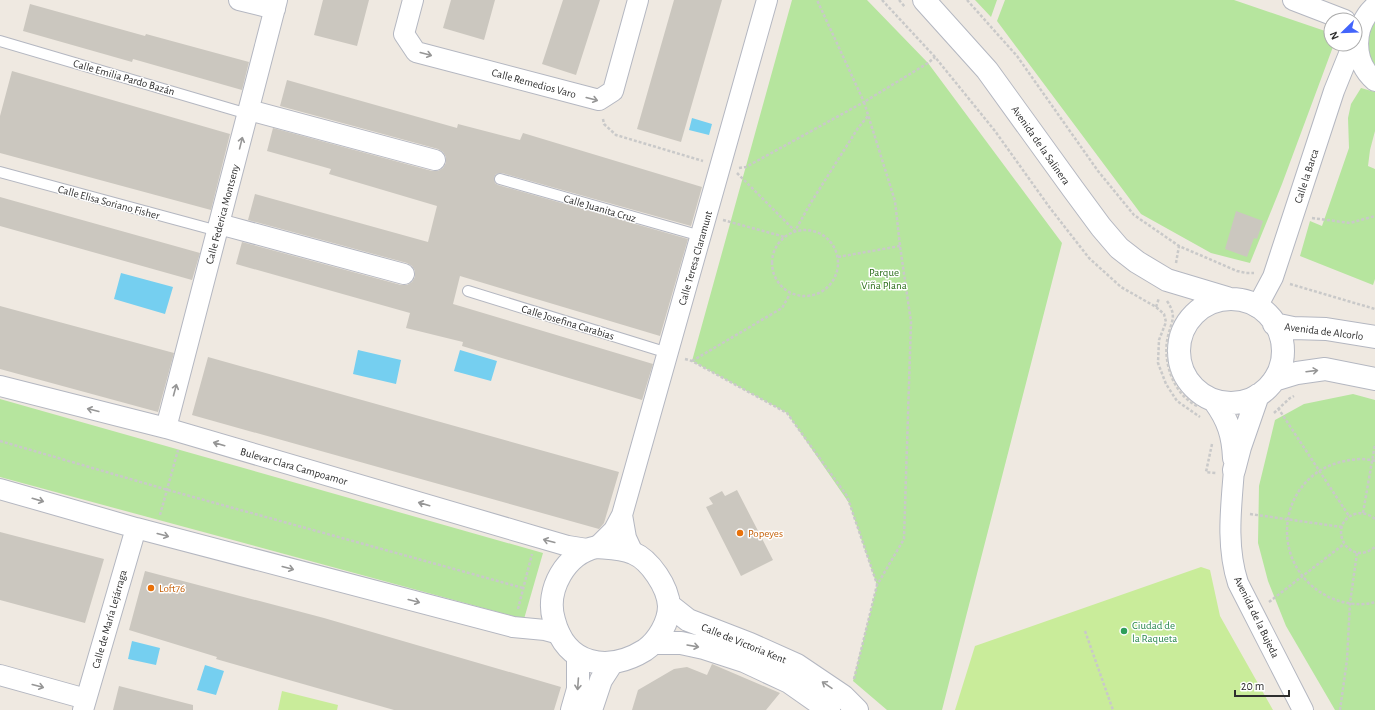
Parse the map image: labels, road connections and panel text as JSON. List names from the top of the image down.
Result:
{
  "streets": {
    "street": [
      "Calle Remedios Varo",
      "Avenida de la Salinera",
      "Calle la Barca",
      "Calle Federica Montseny",
      "Calle Teresa Claramunt",
      "Avenida de Alcorlo",
      "Bulevar Clara Campoamor",
      "Avenida de la Bujeda",
      "Calle de María Lejárraga",
      "Calle de Victoria Kent"
    ],
    "lane": [
      "Calle Emilia Pardo Bazán",
      "Calle Elisa Soriano Fisher",
      "Calle Juanita Cruz",
      "Calle Josefina Carabias"
    ]
  },
  "crossings": [
    ["Calle Emilia Pardo Bazán", "Calle Federica Montseny"],
    ["Avenida de la Salinera", "Calle la Barca"],
    ["Avenida de la Salinera", "Avenida de Alcorlo"],
    ["Avenida de la Salinera", "Avenida de la Bujeda"],
    ["Calle la Barca", "Avenida de Alcorlo"],
    ["Calle la Barca", "Avenida de la Bujeda"],
    ["Calle Elisa Soriano Fisher", "Calle Federica Montseny"],
    ["Calle Juanita Cruz", "Calle Teresa Claramunt"],
    ["Calle Federica Montseny", "Bulevar Clara Campoamor"],
    ["Calle Teresa Claramunt", "Calle Josefina Carabias"],
    ["Calle Teresa Claramunt", "Bulevar Clara Campoamor"],
    ["Calle Teresa Claramunt", "Calle de Victoria Kent"],
    ["Avenida de Alcorlo", "Avenida de la Bujeda"],
    ["Bulevar Clara Campoamor", "Calle de Victoria Kent"]
  ],
  "one_way": ["Calle Federica Montseny"],
  "parks": ["Parque Viña Plana"],
  "places": ["Popeyes", "Loft76", "Ciudad de la Raqueta"],
  "scale_bar": "20 m",
  "north": "bottom left"
}
